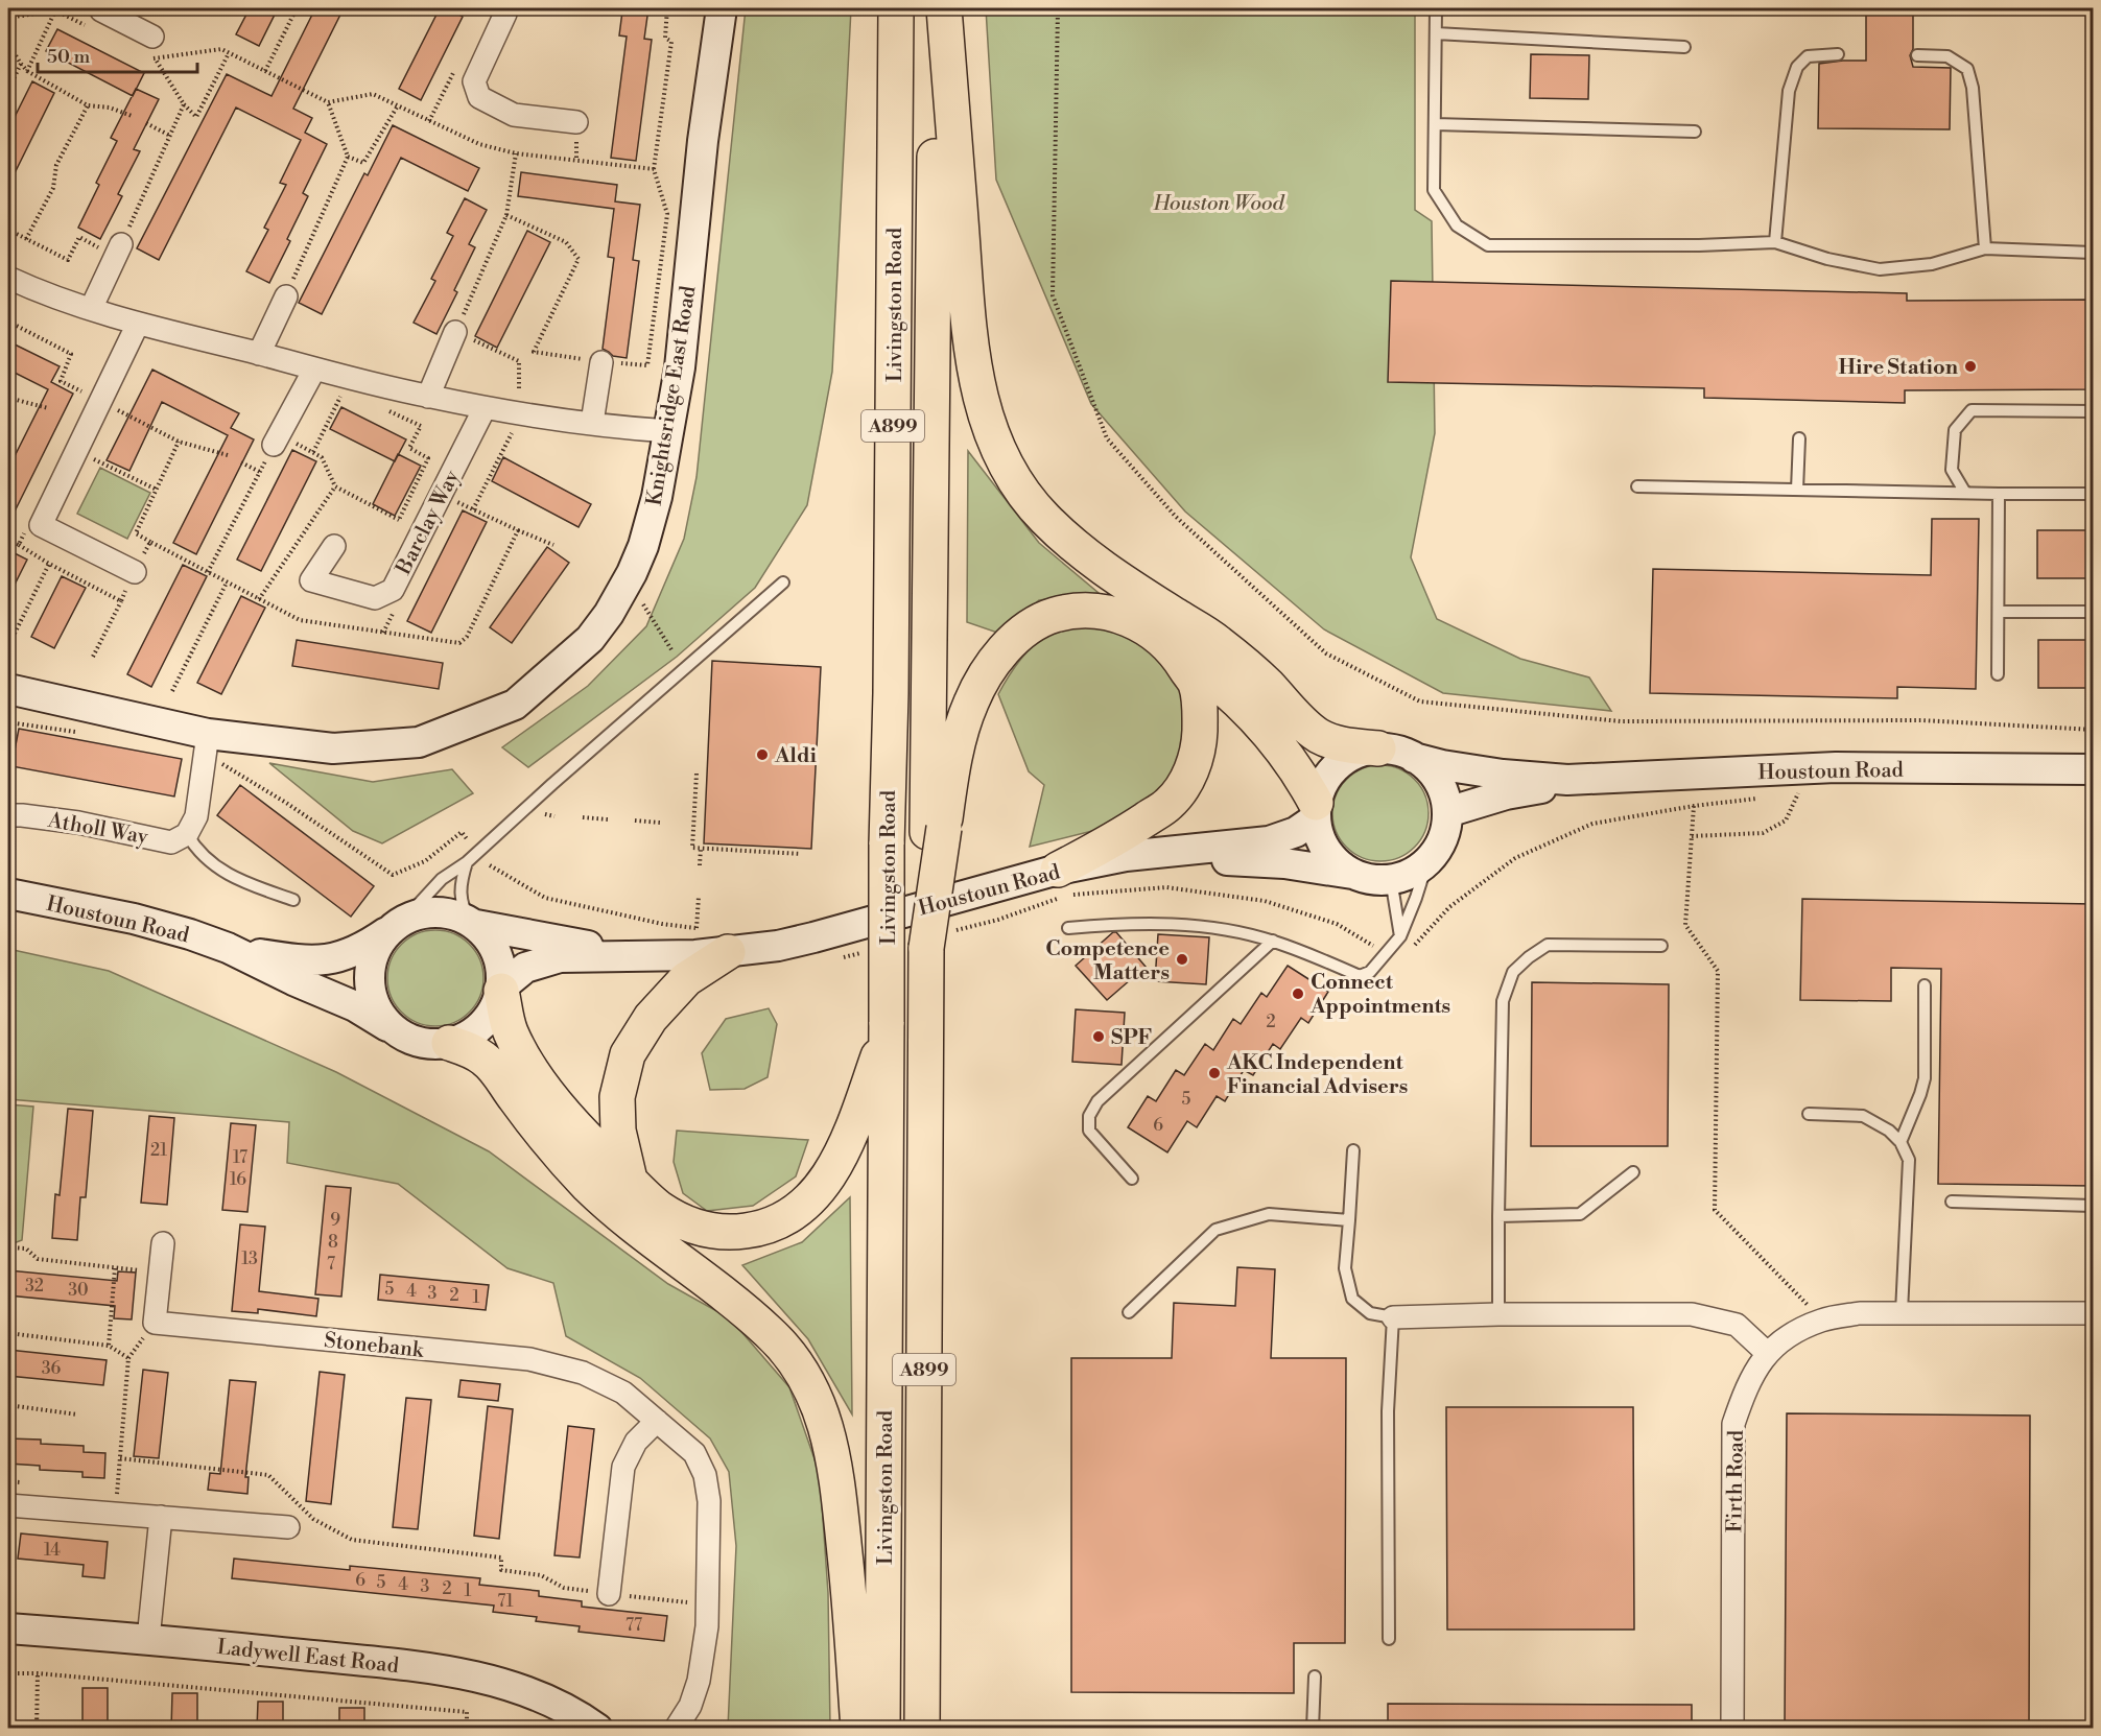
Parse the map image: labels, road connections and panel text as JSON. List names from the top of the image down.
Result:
{
  "streets": {
    "main road": ["Livingston Road", "A899"],
    "street": [
      "Knightsridge East Road",
      "Barclay Way",
      "Houstoun Road",
      "Atholl Way",
      "Stonebank",
      "Firth Road",
      "Ladywell East Road"
    ]
  },
  "parks": ["Houston Wood"],
  "places": [
    "Hire Station",
    "Aldi",
    "Competence Matters",
    "Connect Appointments",
    "SPF",
    "AKC Independent Financial Advisers"
  ],
  "house_numbers": [
    "2",
    "5",
    "6",
    "21",
    "17",
    "16",
    "9",
    "8",
    "13",
    "7",
    "32",
    "5",
    "30",
    "4",
    "3",
    "2",
    "1",
    "36",
    "14",
    "6",
    "5",
    "4",
    "3",
    "2",
    "1",
    "71",
    "77"
  ],
  "scale_bar": "50 m"
}
